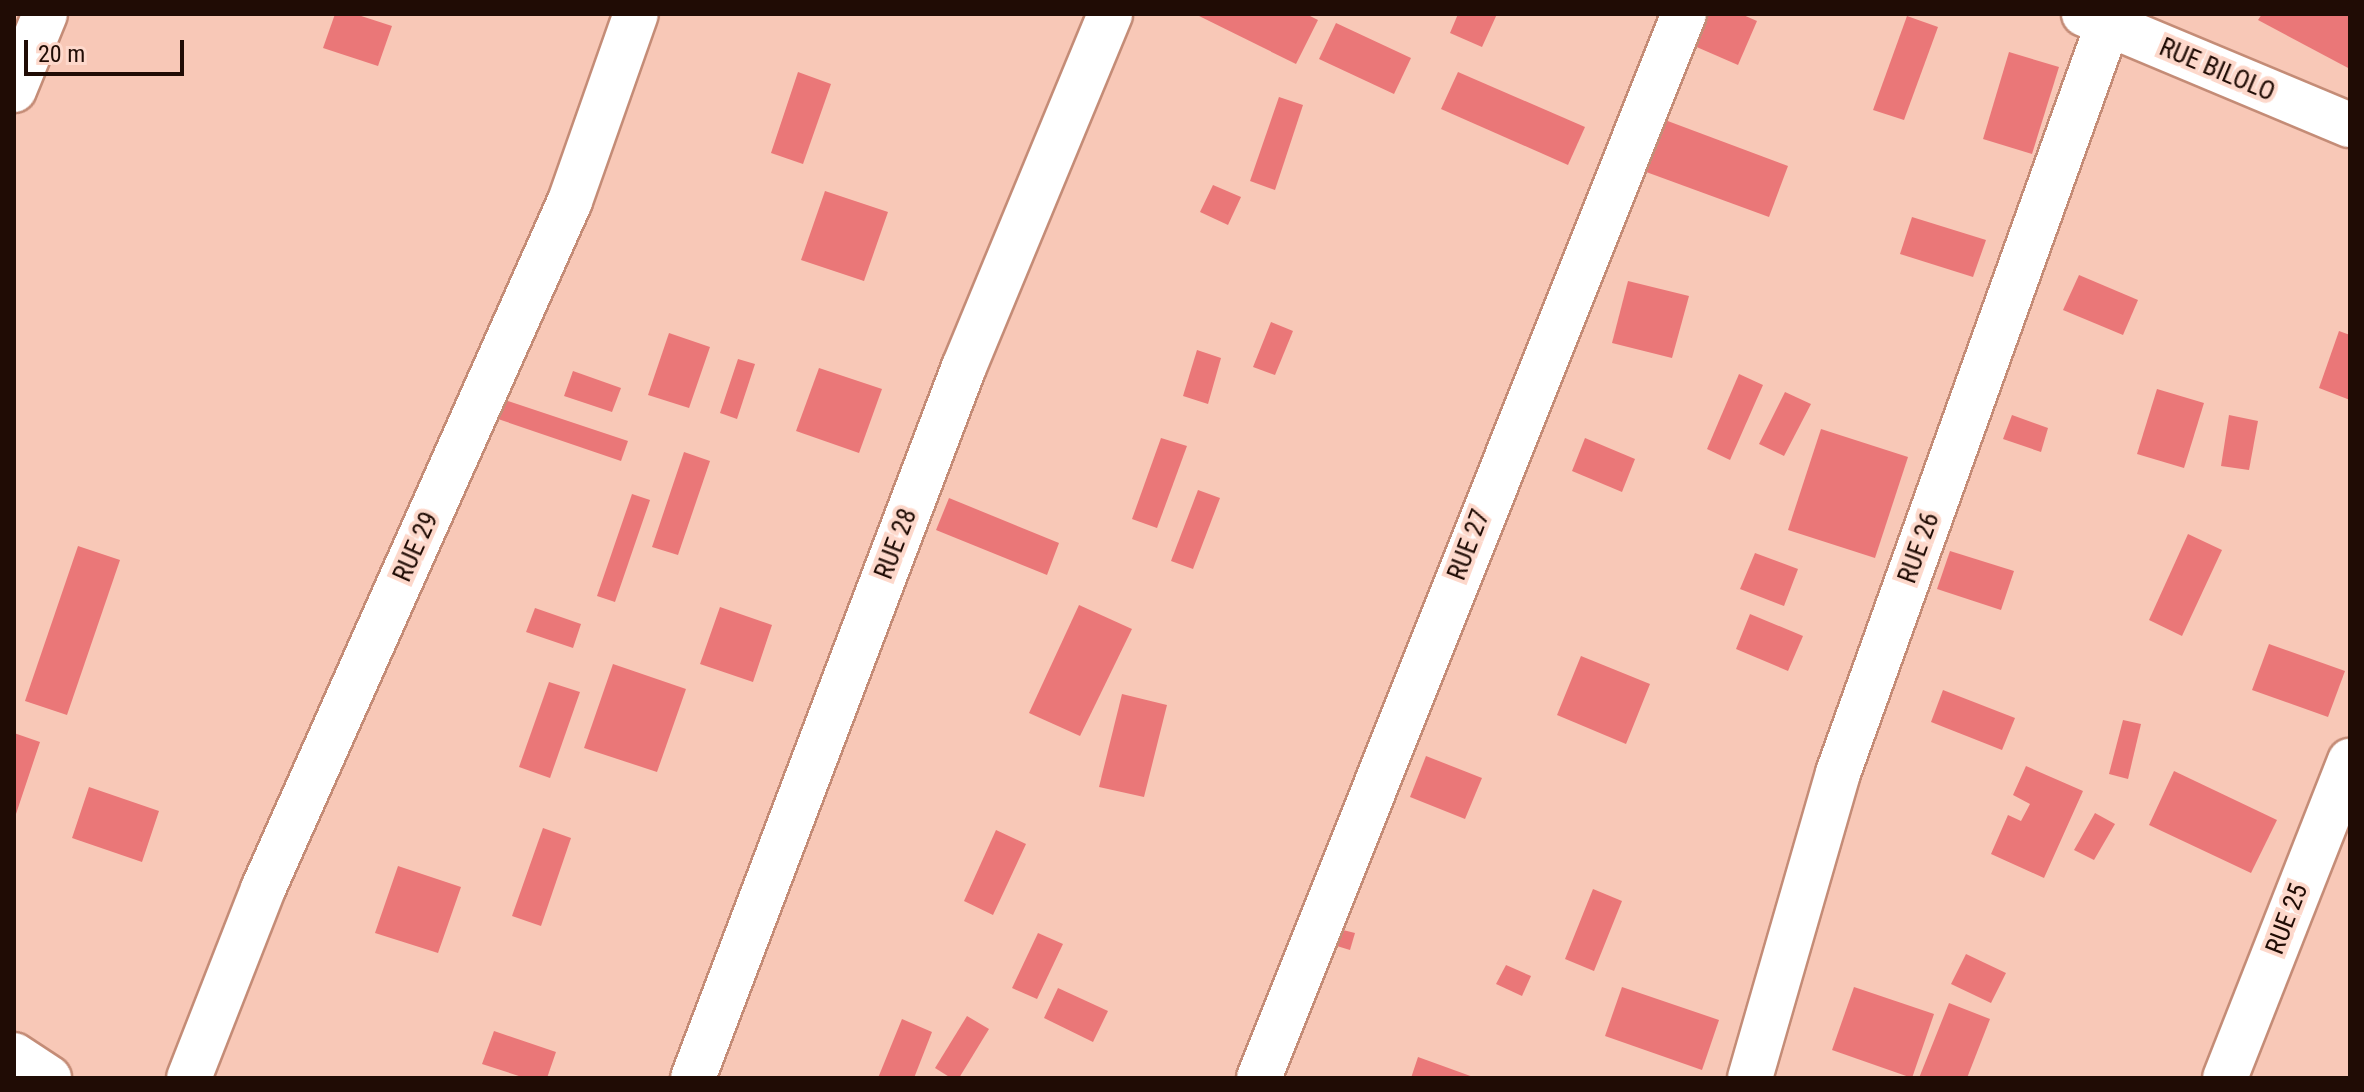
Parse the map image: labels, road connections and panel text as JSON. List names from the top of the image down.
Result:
{
  "streets": {
    "street": [
      "RUE BILOLO",
      "RUE 28",
      "RUE 27",
      "RUE 29",
      "RUE 26",
      "RUE 25"
    ]
  },
  "crossings": [
    ["RUE BILOLO", "RUE 26"]
  ],
  "scale_bar": "20 m"
}
